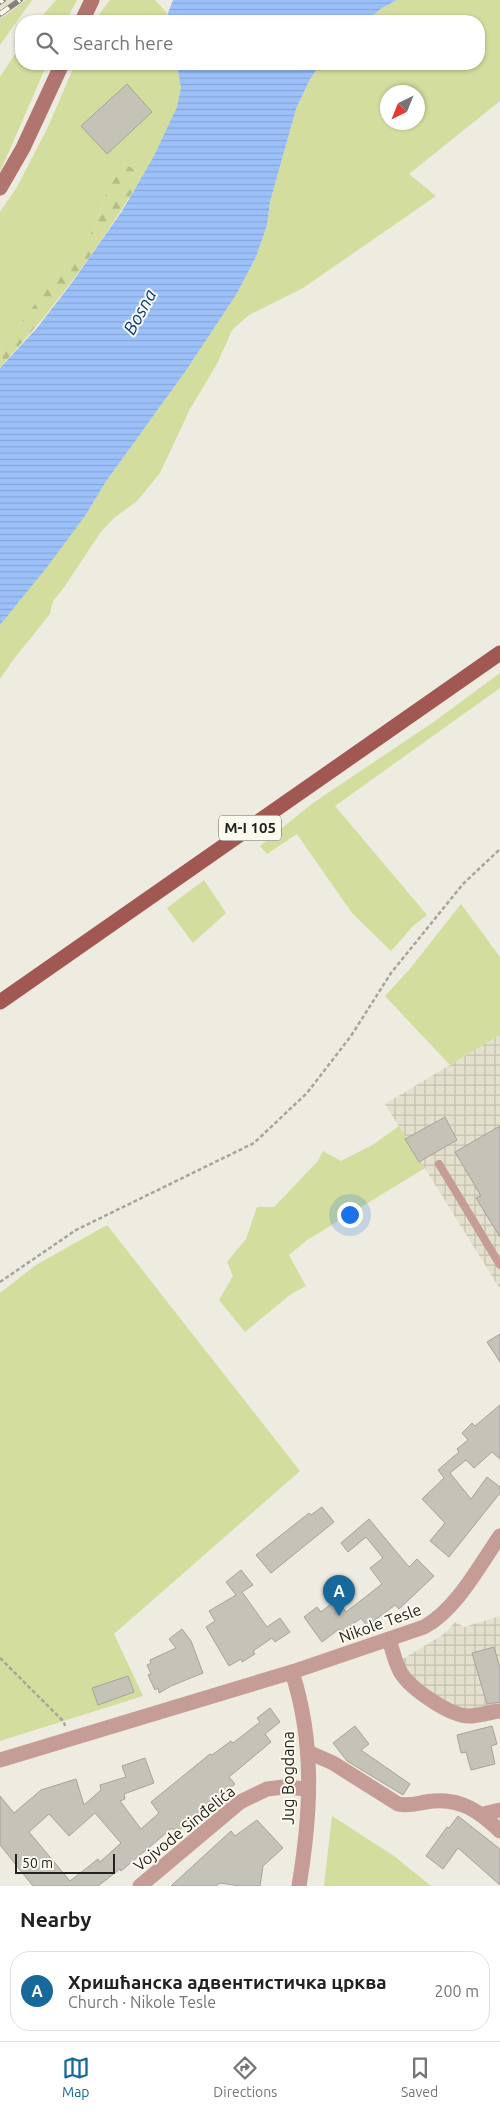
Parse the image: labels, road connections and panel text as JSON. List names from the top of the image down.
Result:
{
  "streets": {
    "main road": ["M-I 105"],
    "street": ["Nikole Tesle", "Jug Bogdana", "Vojvode Sinđelića"]
  },
  "crossings": [
    ["Nikole Tesle", "Jug Bogdana"],
    ["Jug Bogdana", "Vojvode Sinđelića"]
  ],
  "water": ["Bosna"],
  "scale_bar": "50 m",
  "north": "bottom left",
  "page": {
    "search": "Search here",
    "pins": "A",
    "scale": "50 m",
    "heading": "Nearby",
    "list": [
      {
        "mark": "A",
        "name": "Хришћанска адвентистичка црква",
        "note": "Church · Nikole Tesle",
        "value": "200 m"
      }
    ],
    "nav": ["Map", "Directions", "Saved"]
  }
}
